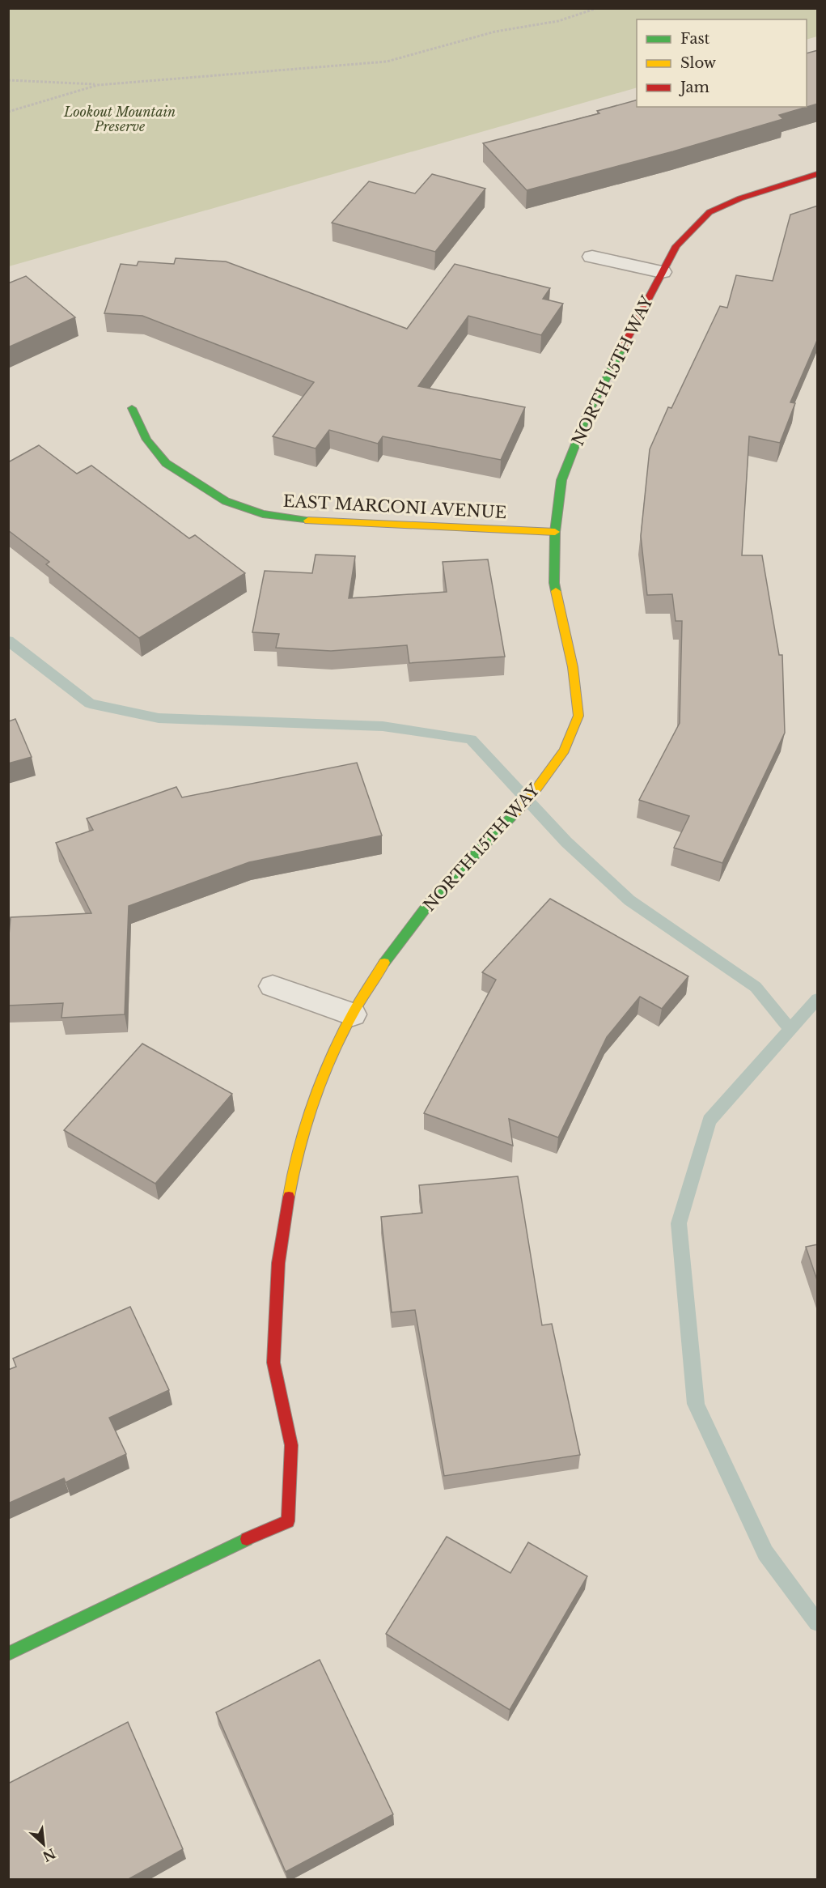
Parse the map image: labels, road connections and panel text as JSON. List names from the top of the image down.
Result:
{
  "streets": {
    "street": ["NORTH 15TH WAY", "EAST MARCONI AVENUE"]
  },
  "crossings": [
    ["NORTH 15TH WAY", "EAST MARCONI AVENUE"]
  ],
  "parks": ["Lookout Mountain Preserve"],
  "legend": ["Fast", "Slow", "Jam"],
  "north": "bottom right"
}
